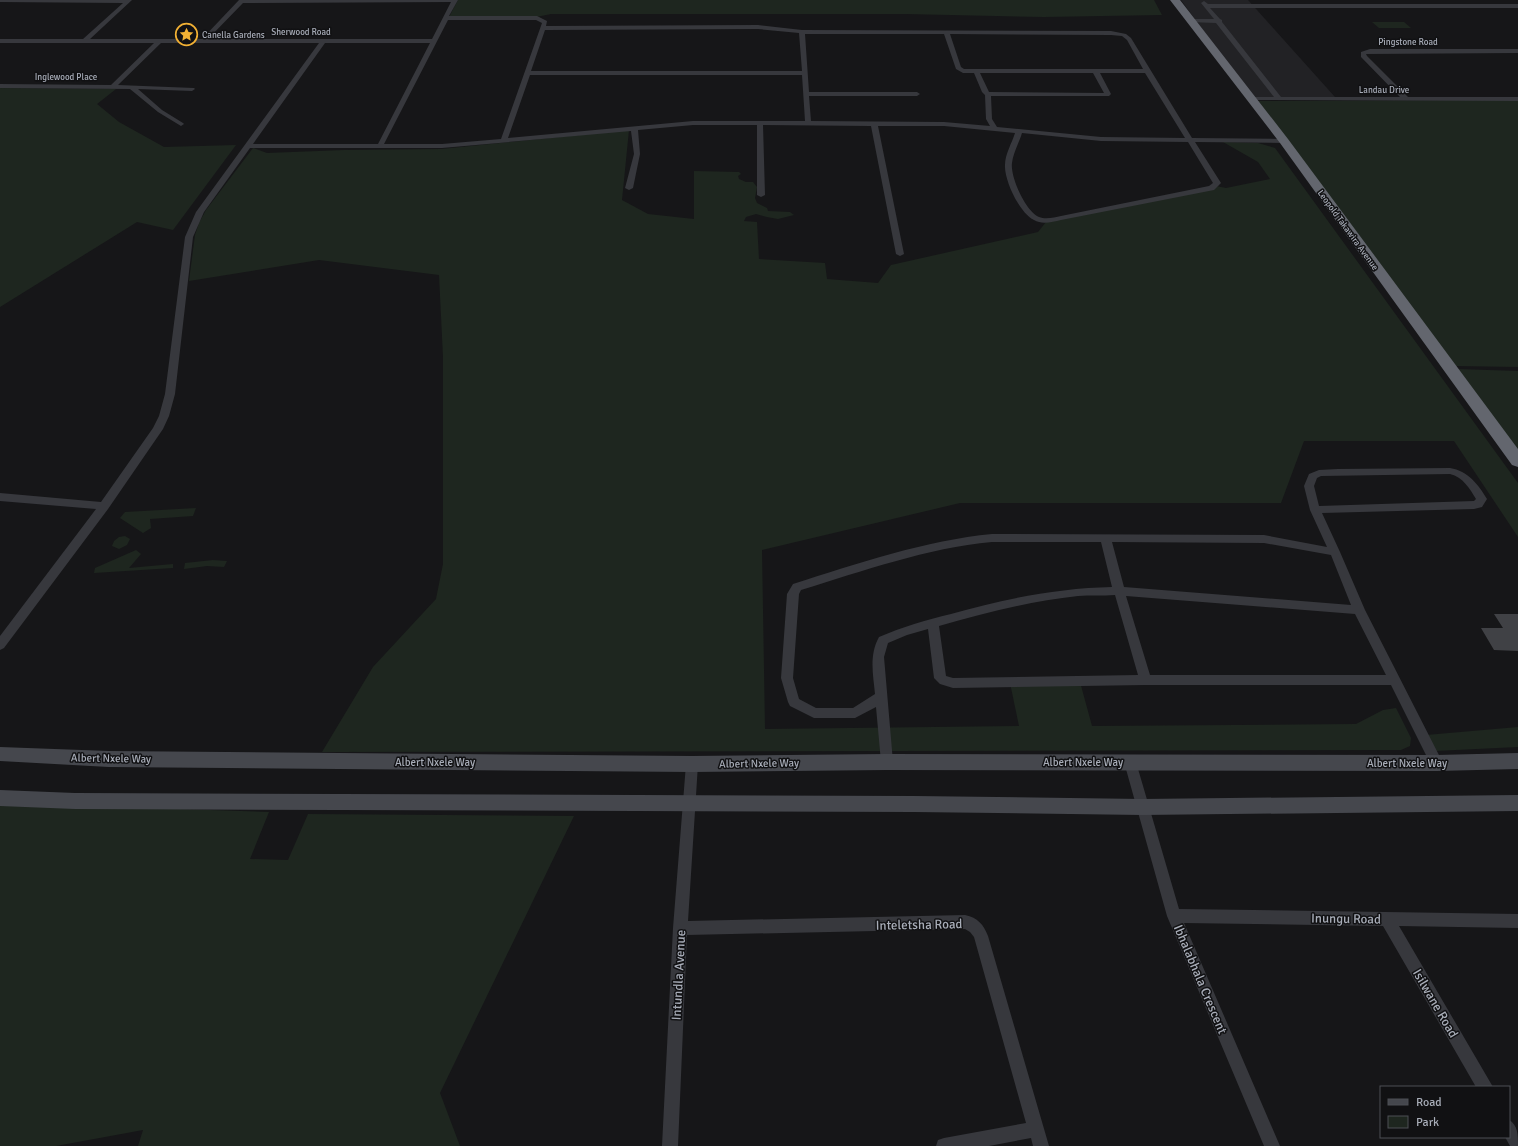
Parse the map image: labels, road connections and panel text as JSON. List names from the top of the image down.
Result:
{
  "streets": {
    "highway": ["Leopold Takawira Avenue"],
    "main road": ["Albert Nxele Way"],
    "street": [
      "Sherwood Road",
      "Pingstone Road",
      "Inglewood Place",
      "Landau Drive",
      "Inungu Road",
      "Inteletsha Road",
      "Intundla Avenue",
      "Ibhalabhala Crescent",
      "Isilwane Road"
    ]
  },
  "crossings": [
    ["Pingstone Road", "Landau Drive"],
    ["Landau Drive", "Leopold Takawira Avenue"],
    ["Albert Nxele Way", "Intundla Avenue"],
    ["Albert Nxele Way", "Ibhalabhala Crescent"],
    ["Inungu Road", "Ibhalabhala Crescent"],
    ["Inungu Road", "Isilwane Road"],
    ["Inteletsha Road", "Intundla Avenue"]
  ],
  "places": {
    "place": ["Canella Gardens"]
  },
  "legend": ["Road", "Park"]
}
